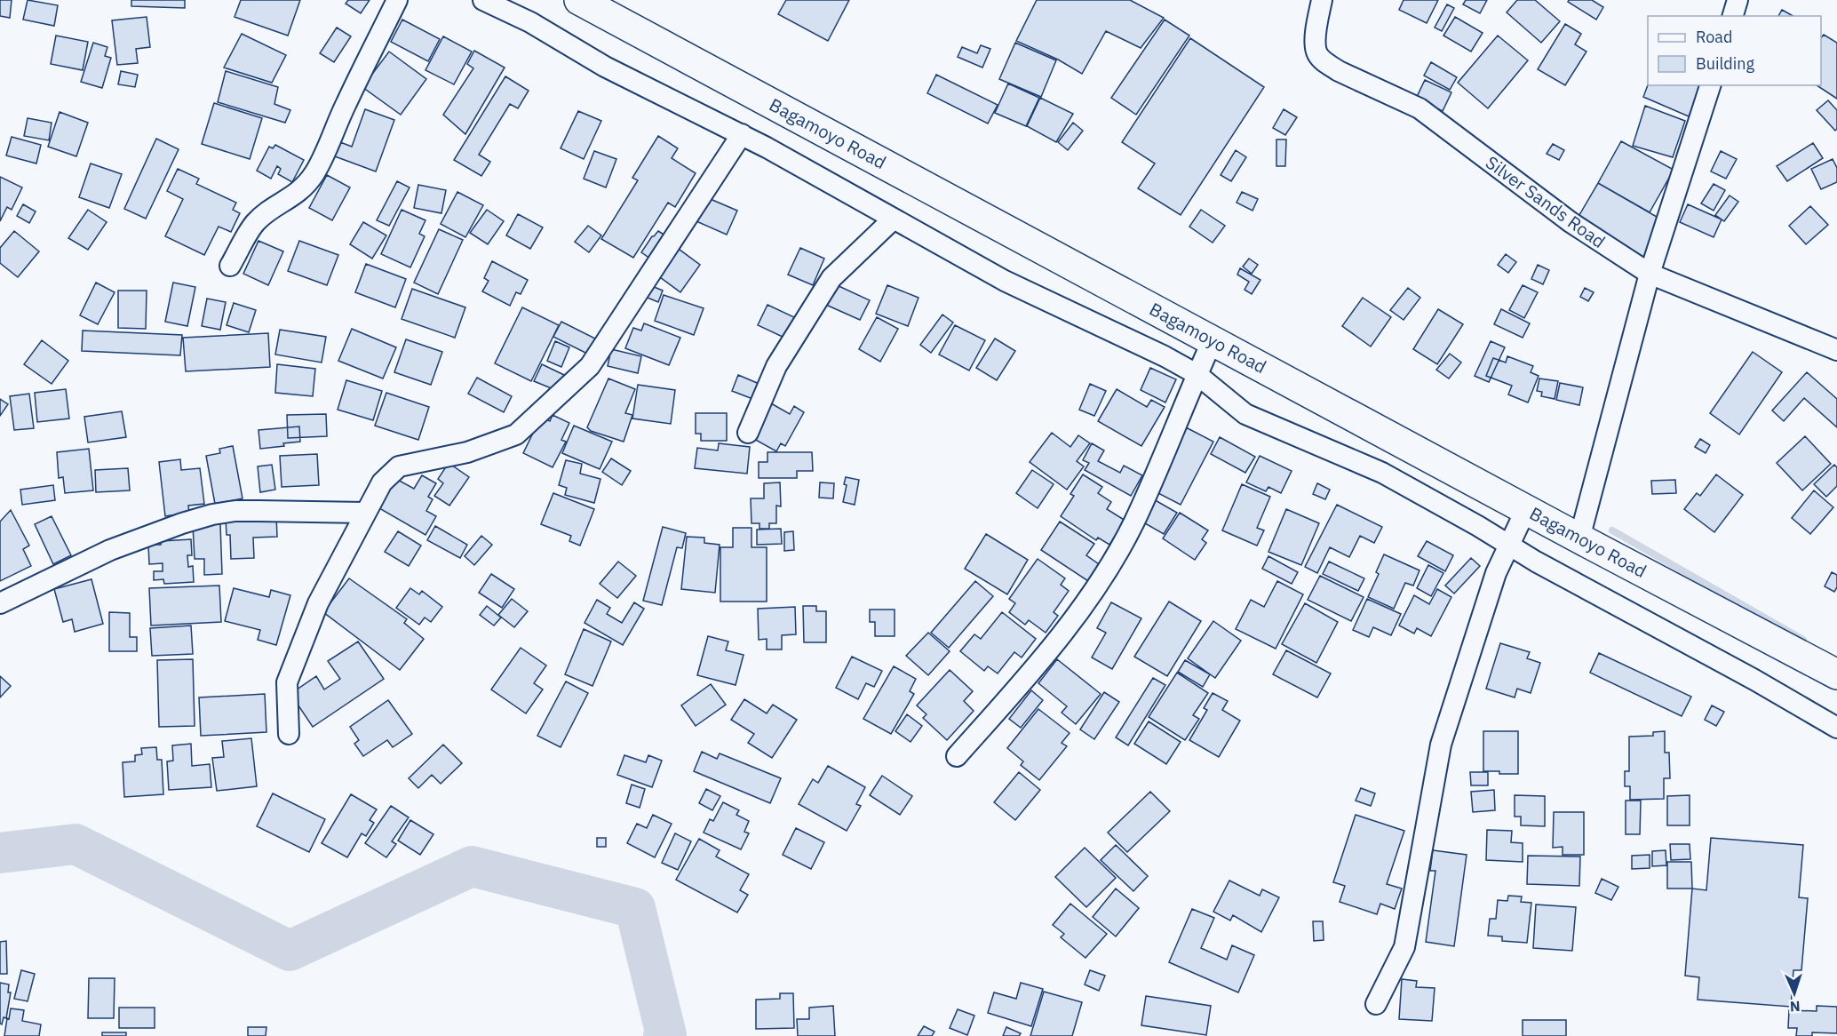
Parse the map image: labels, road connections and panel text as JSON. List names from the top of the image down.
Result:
{
  "streets": {
    "highway": ["Bagamoyo Road"],
    "street": ["Silver Sands Road"]
  },
  "legend": ["Road", "Building"],
  "north": "bottom"
}
